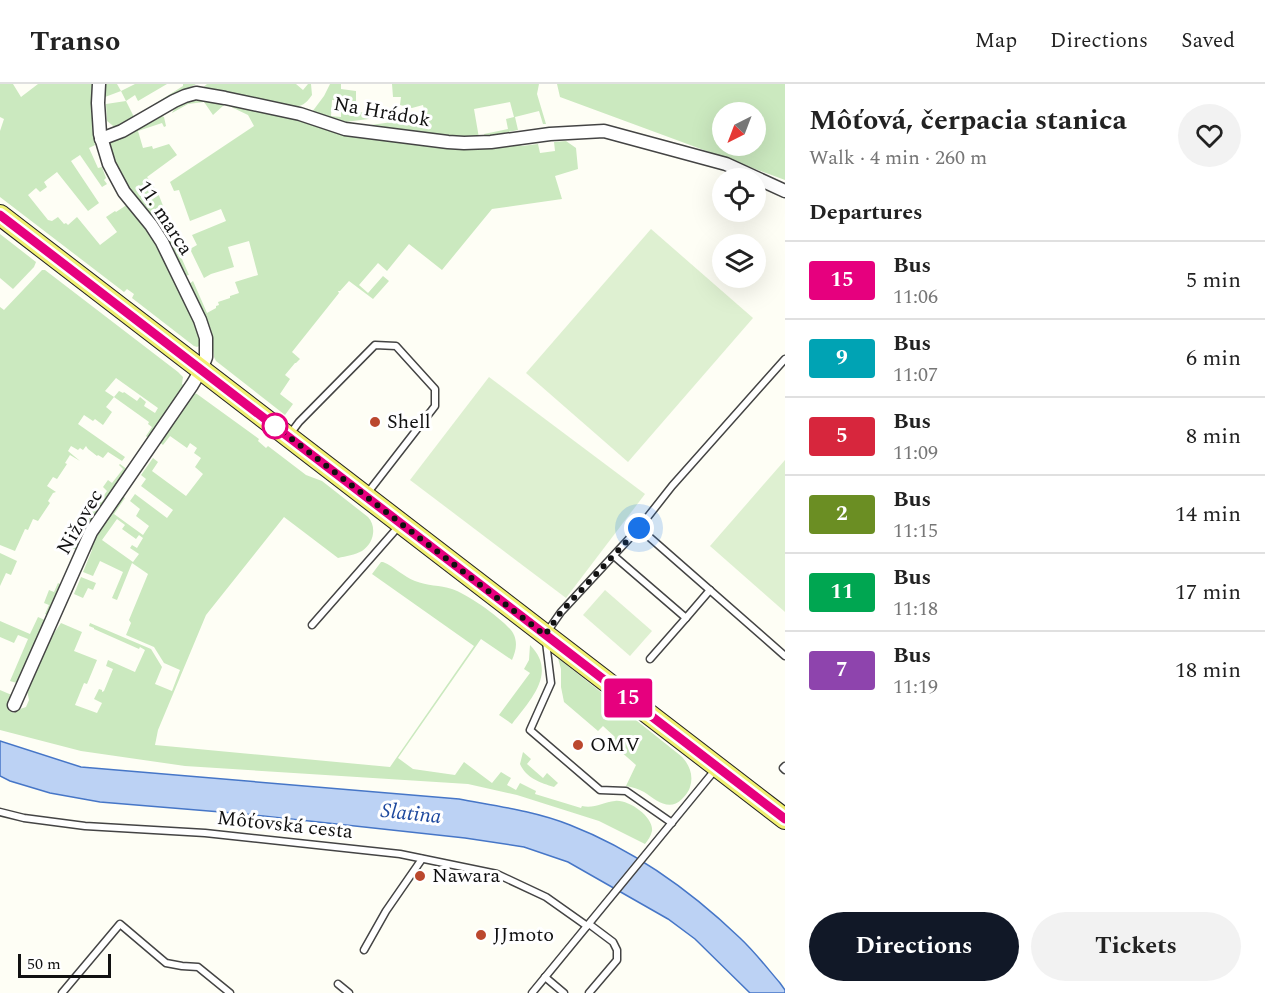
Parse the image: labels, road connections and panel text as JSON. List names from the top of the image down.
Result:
{
  "streets": {
    "street": ["Na Hrádok", "11. marca", "Nižovec"],
    "lane": ["Môťovská cesta"]
  },
  "crossings": [
    ["Na Hrádok", "11. marca"],
    ["11. marca", "Nižovec"]
  ],
  "water": ["Slatina"],
  "places": [
    "Shell",
    "OMV",
    "Nawara",
    "JJmoto"
  ],
  "lines": ["bus line 15"],
  "scale_bar": "50 m",
  "north": "bottom left",
  "page": {
    "header": "Transo",
    "nav": ["Map", "Directions", "Saved"],
    "on_map": "15",
    "heading": [
      ["Môťová, čerpacia stanica", "Walk · 4 min · 260 m"],
      "Departures"
    ],
    "list": [
      {
        "mark": "15",
        "name": "Bus",
        "note": "11:06",
        "value": "5 min"
      },
      {
        "mark": "9",
        "name": "Bus",
        "note": "11:07",
        "value": "6 min"
      },
      {
        "mark": "5",
        "name": "Bus",
        "note": "11:09",
        "value": "8 min"
      },
      {
        "mark": "2",
        "name": "Bus",
        "note": "11:15",
        "value": "14 min"
      },
      {
        "mark": "11",
        "name": "Bus",
        "note": "11:18",
        "value": "17 min"
      },
      {
        "mark": "7",
        "name": "Bus",
        "note": "11:19",
        "value": "18 min"
      }
    ],
    "buttons": ["Directions", "Tickets"],
    "scale": "50 m"
  }
}
